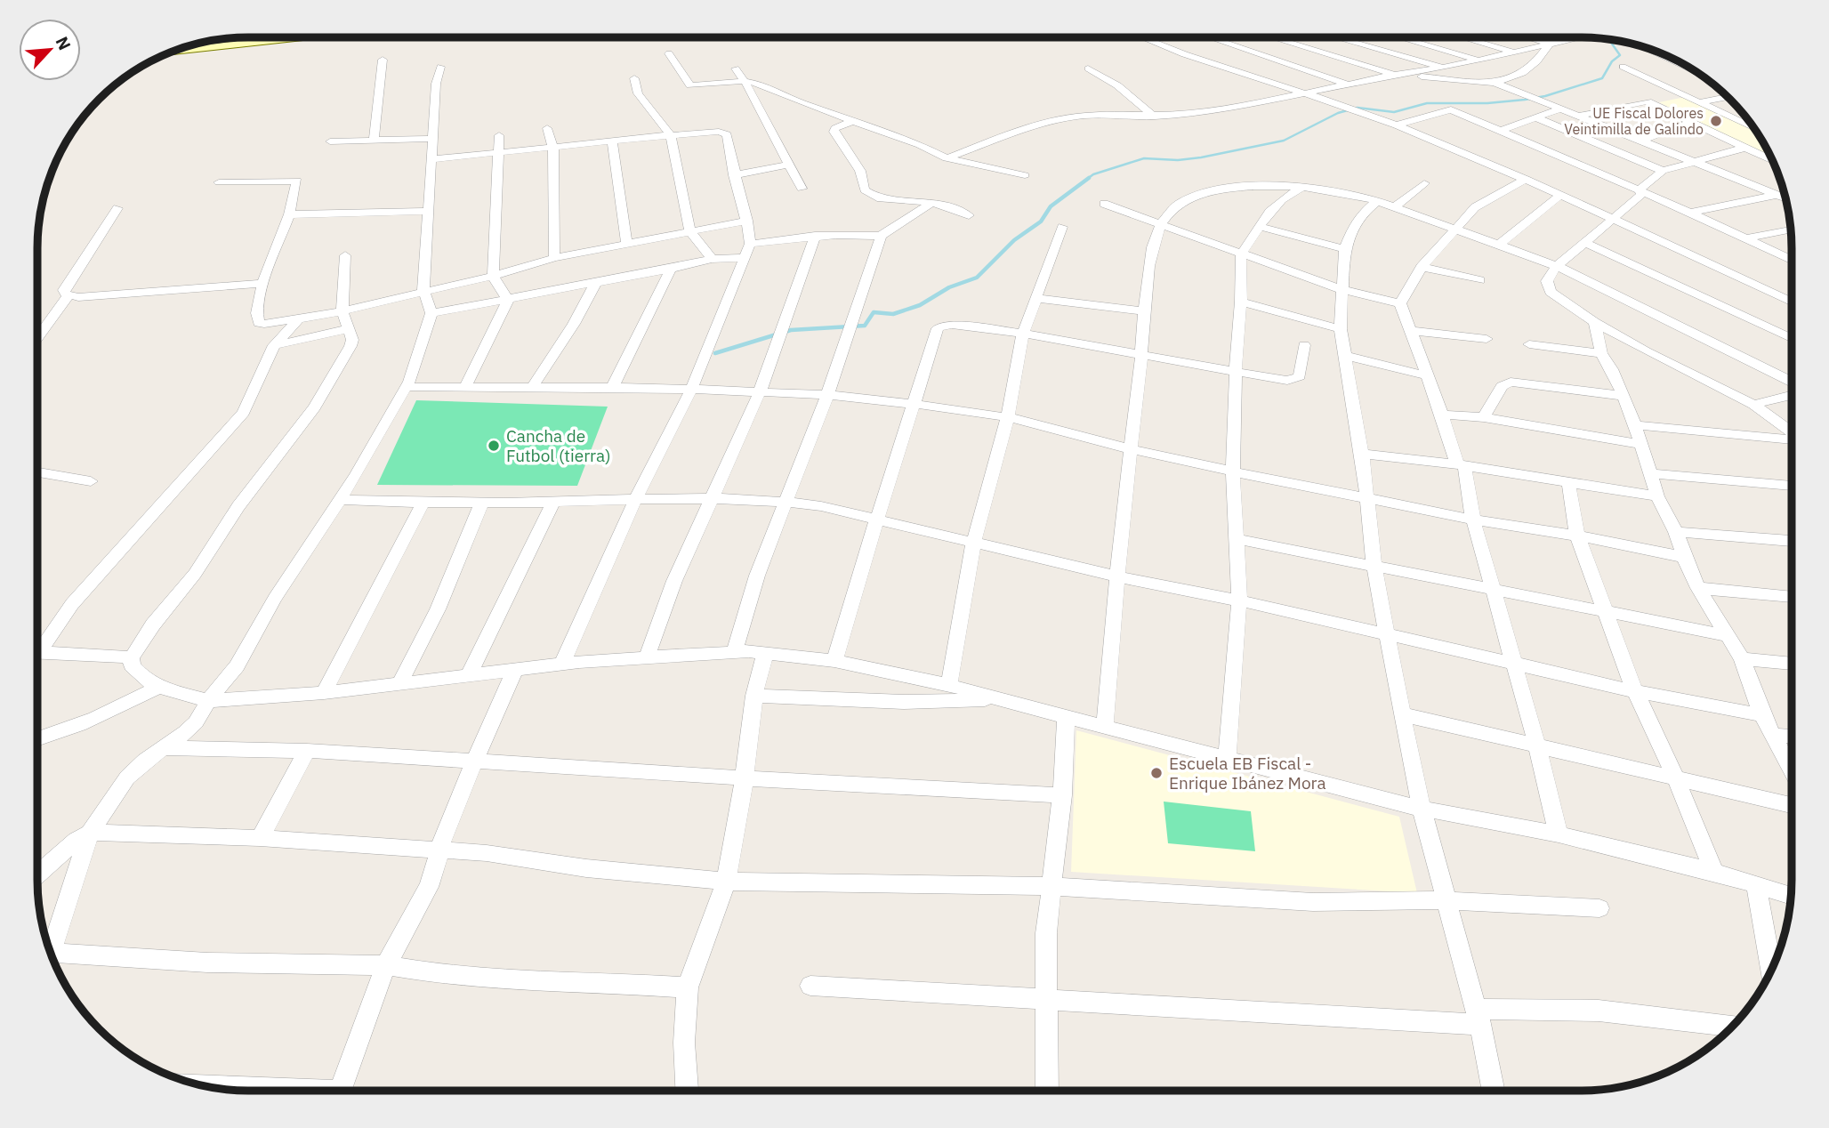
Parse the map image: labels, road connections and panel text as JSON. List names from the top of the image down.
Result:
{
  "places": ["UE Fiscal Dolores Veintimilla de Galindo", "Cancha de Futbol (tierra)", "Escuela EB Fiscal - Enrique Ibánez Mora"],
  "north": "top right"
}
